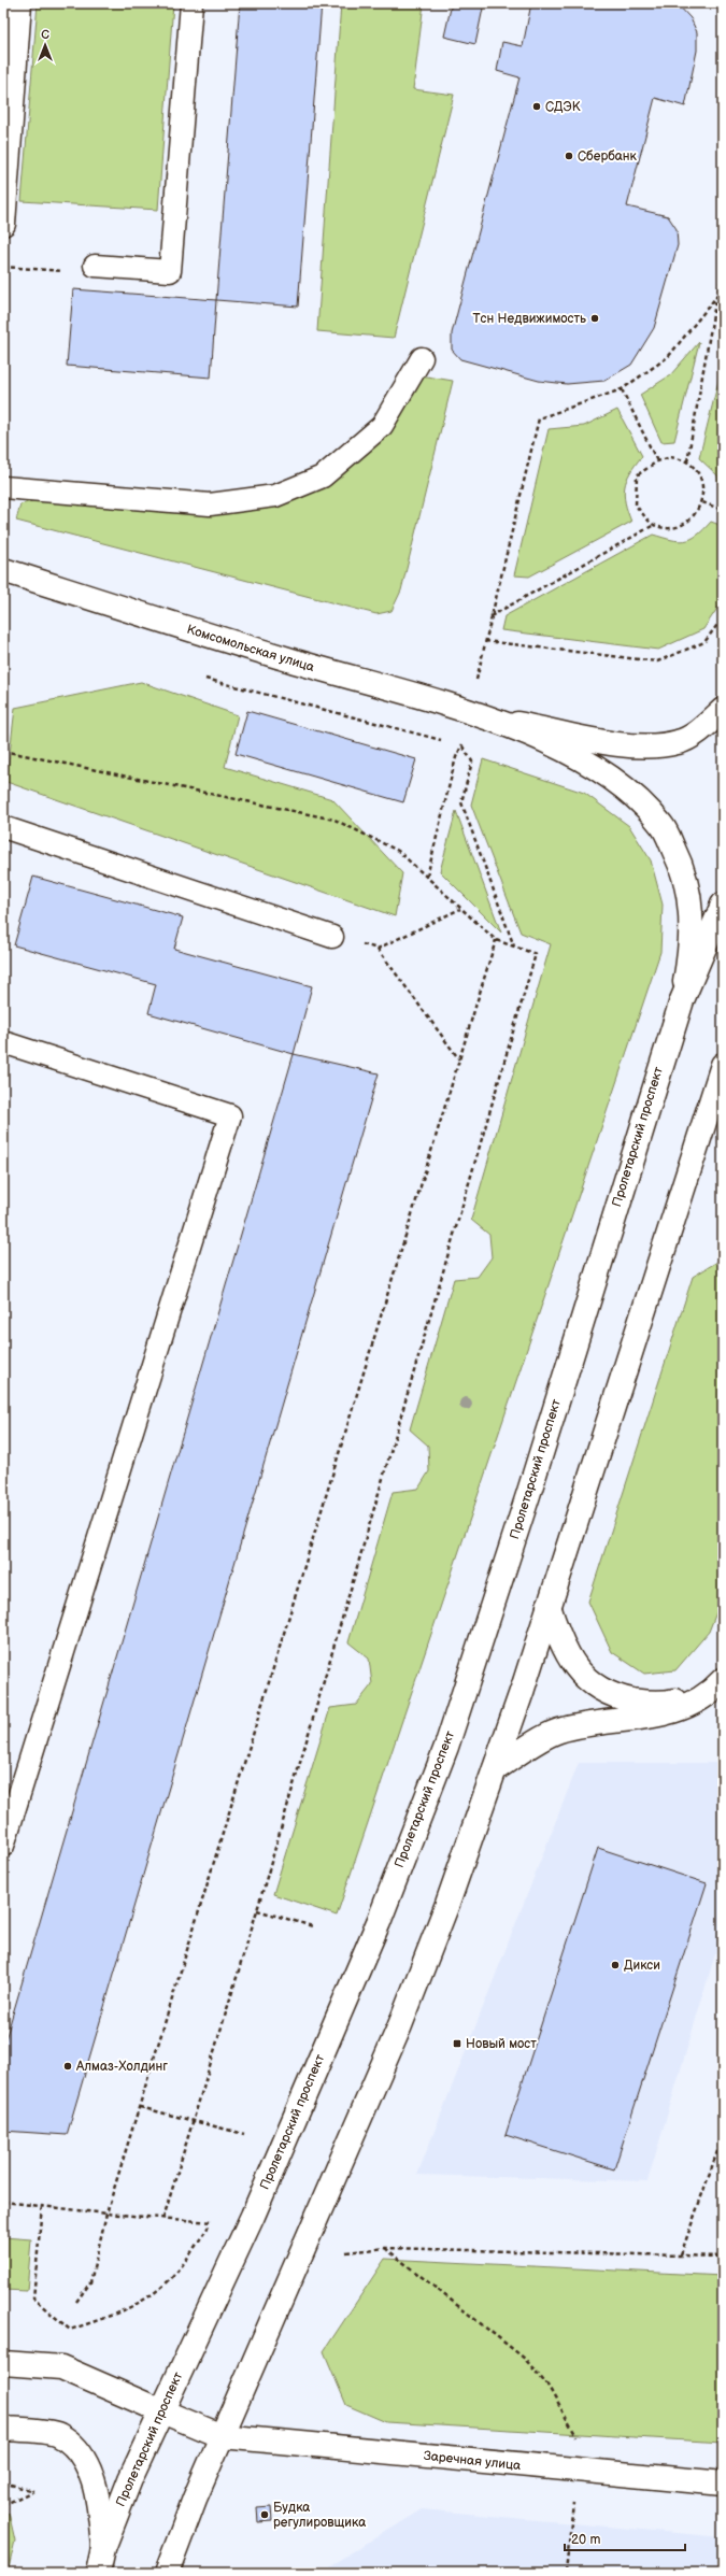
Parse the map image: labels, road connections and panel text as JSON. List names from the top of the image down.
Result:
{
  "streets": {
    "main road": ["Комсомольская улица", "Пролетарский проспект", "Заречная улица"]
  },
  "crossings": [
    ["Комсомольская улица", "Пролетарский проспект"],
    ["Пролетарский проспект", "Заречная улица"]
  ],
  "places": {
    "other": [
      "СДЭК",
      "Сбербанк",
      "Тсн Недвижимость",
      "Дикси",
      "Алмаз-Холдинг",
      "Будка регулировщика"
    ],
    "transit": ["Новый мост"]
  },
  "scale_bar": "20 m",
  "north": "top"
}
